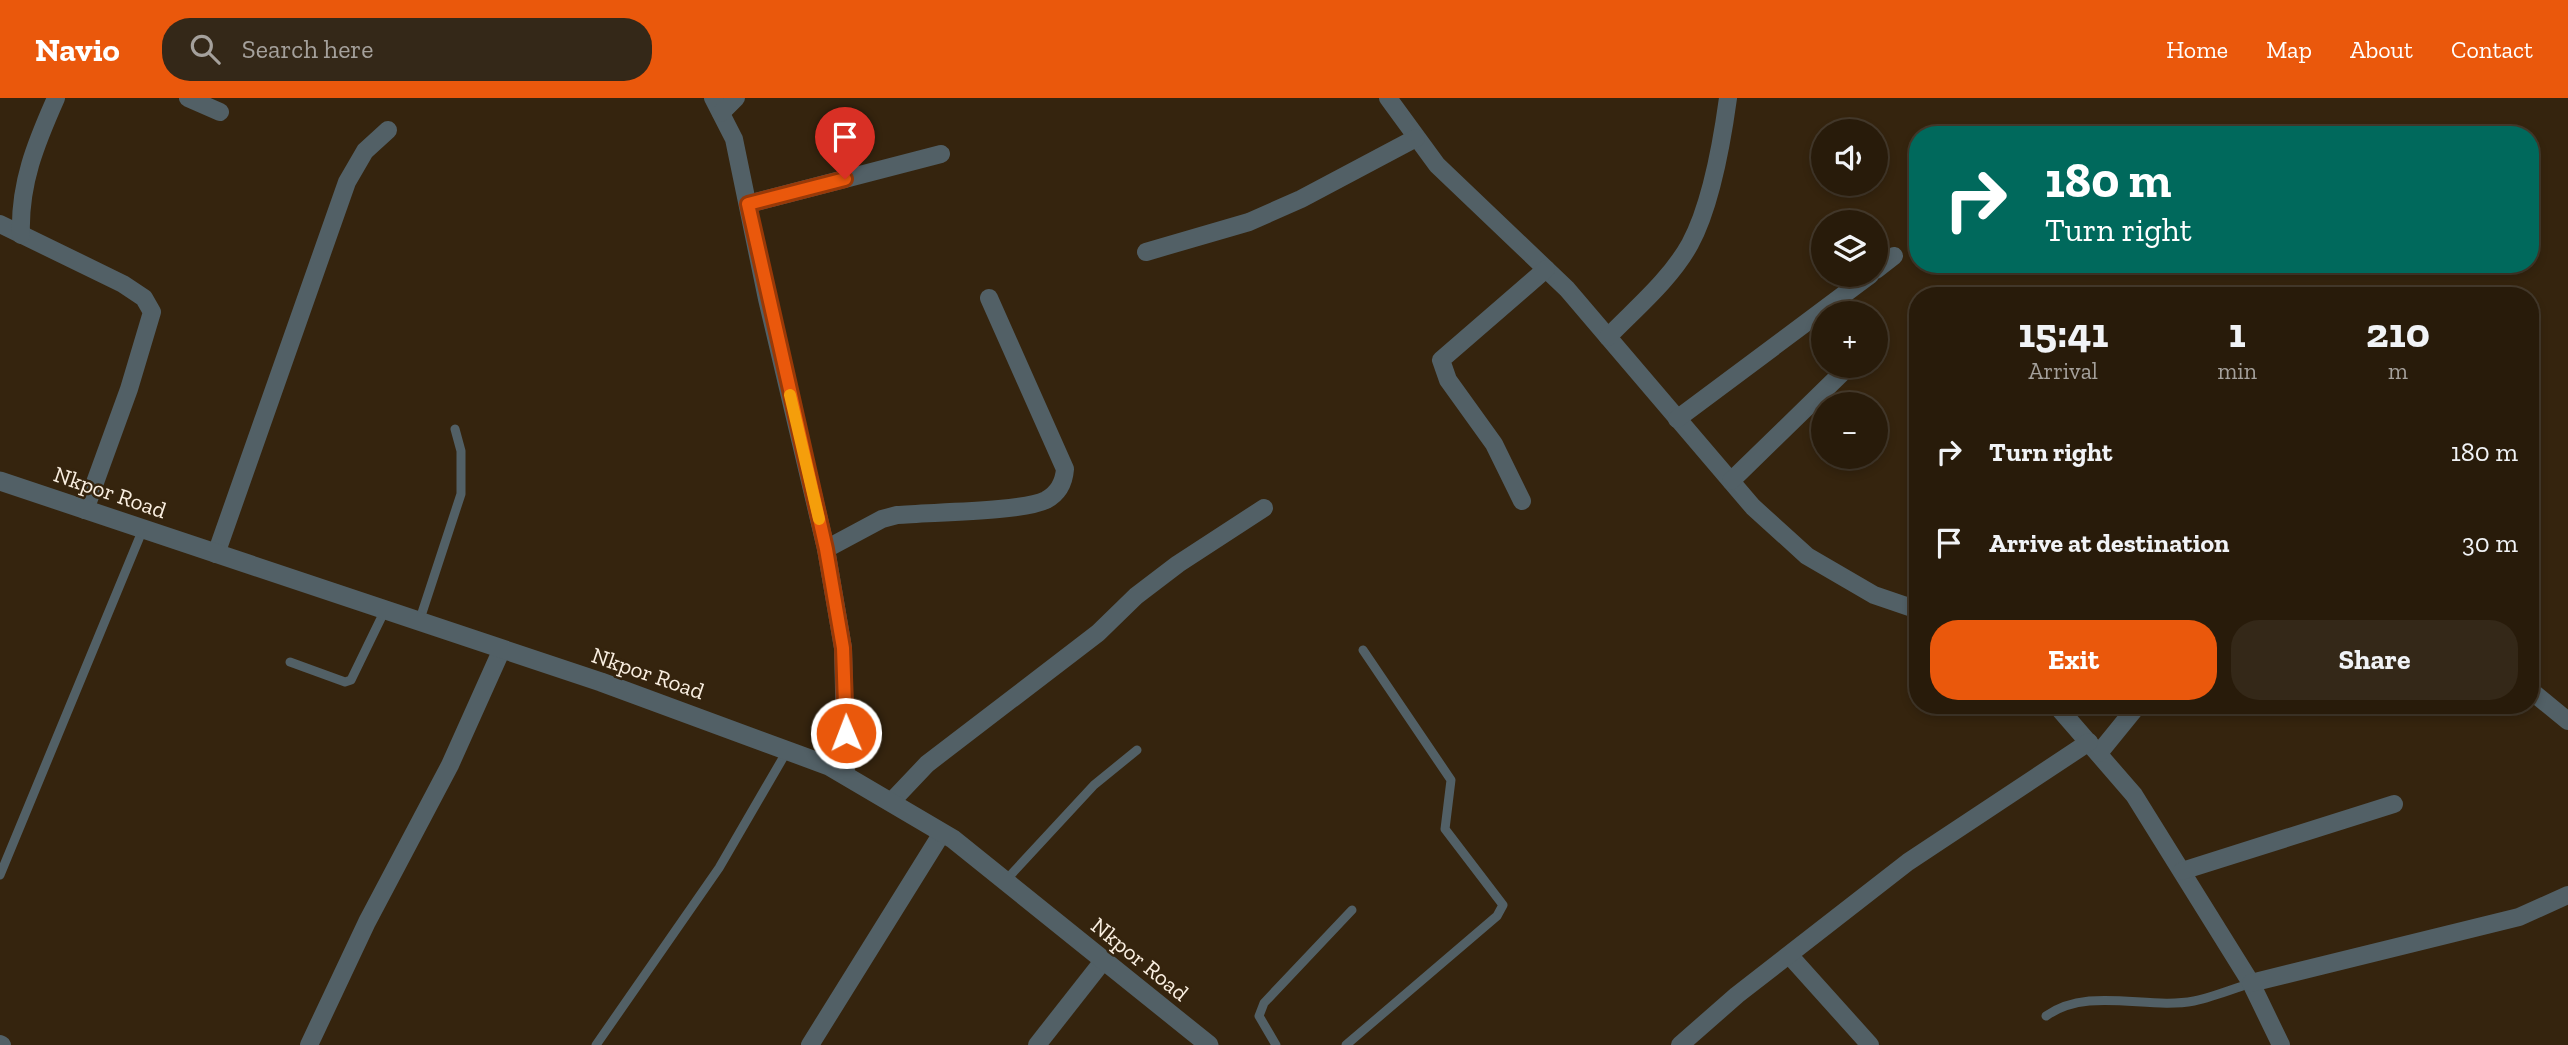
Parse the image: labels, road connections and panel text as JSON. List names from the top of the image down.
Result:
{
  "streets": {
    "street": ["Nkpor Road"]
  },
  "page": {
    "header": "Navio",
    "search": "Search here",
    "nav": [
      "Home",
      "Map",
      "About",
      "Contact"
    ],
    "map_buttons": ["+", "−"],
    "turn": ["180 m", "Turn right"],
    "eta": [
      "15:41",
      "Arrival",
      "1",
      "min",
      "210",
      "m"
    ],
    "list": [
      {
        "name": "Turn right",
        "value": "180 m"
      },
      {
        "name": "Arrive at destination",
        "value": "30 m"
      }
    ],
    "buttons": ["Exit", "Share"]
  }
}
